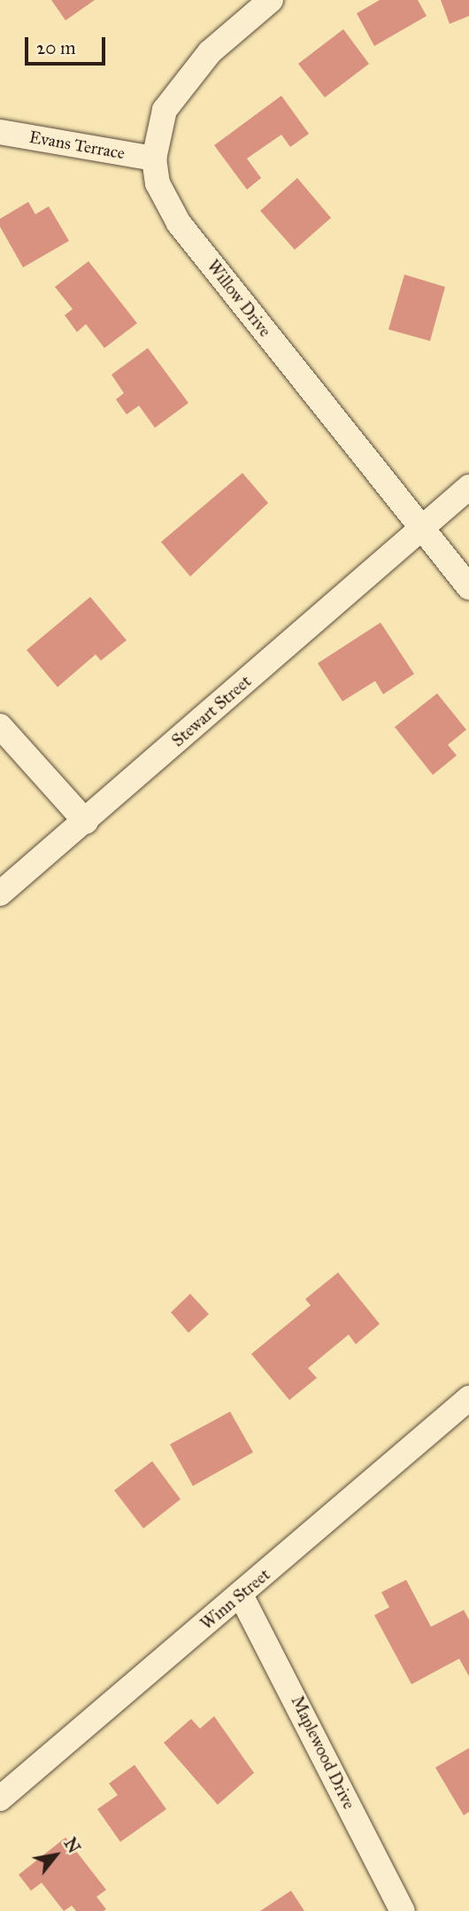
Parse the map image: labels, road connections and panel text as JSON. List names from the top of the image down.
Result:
{
  "streets": {
    "street": [
      "Evans Terrace",
      "Willow Drive",
      "Stewart Street",
      "Winn Street",
      "Maplewood Drive"
    ]
  },
  "crossings": [
    ["Evans Terrace", "Willow Drive"],
    ["Willow Drive", "Stewart Street"],
    ["Winn Street", "Maplewood Drive"]
  ],
  "scale_bar": "20 m",
  "north": "top right"
}
